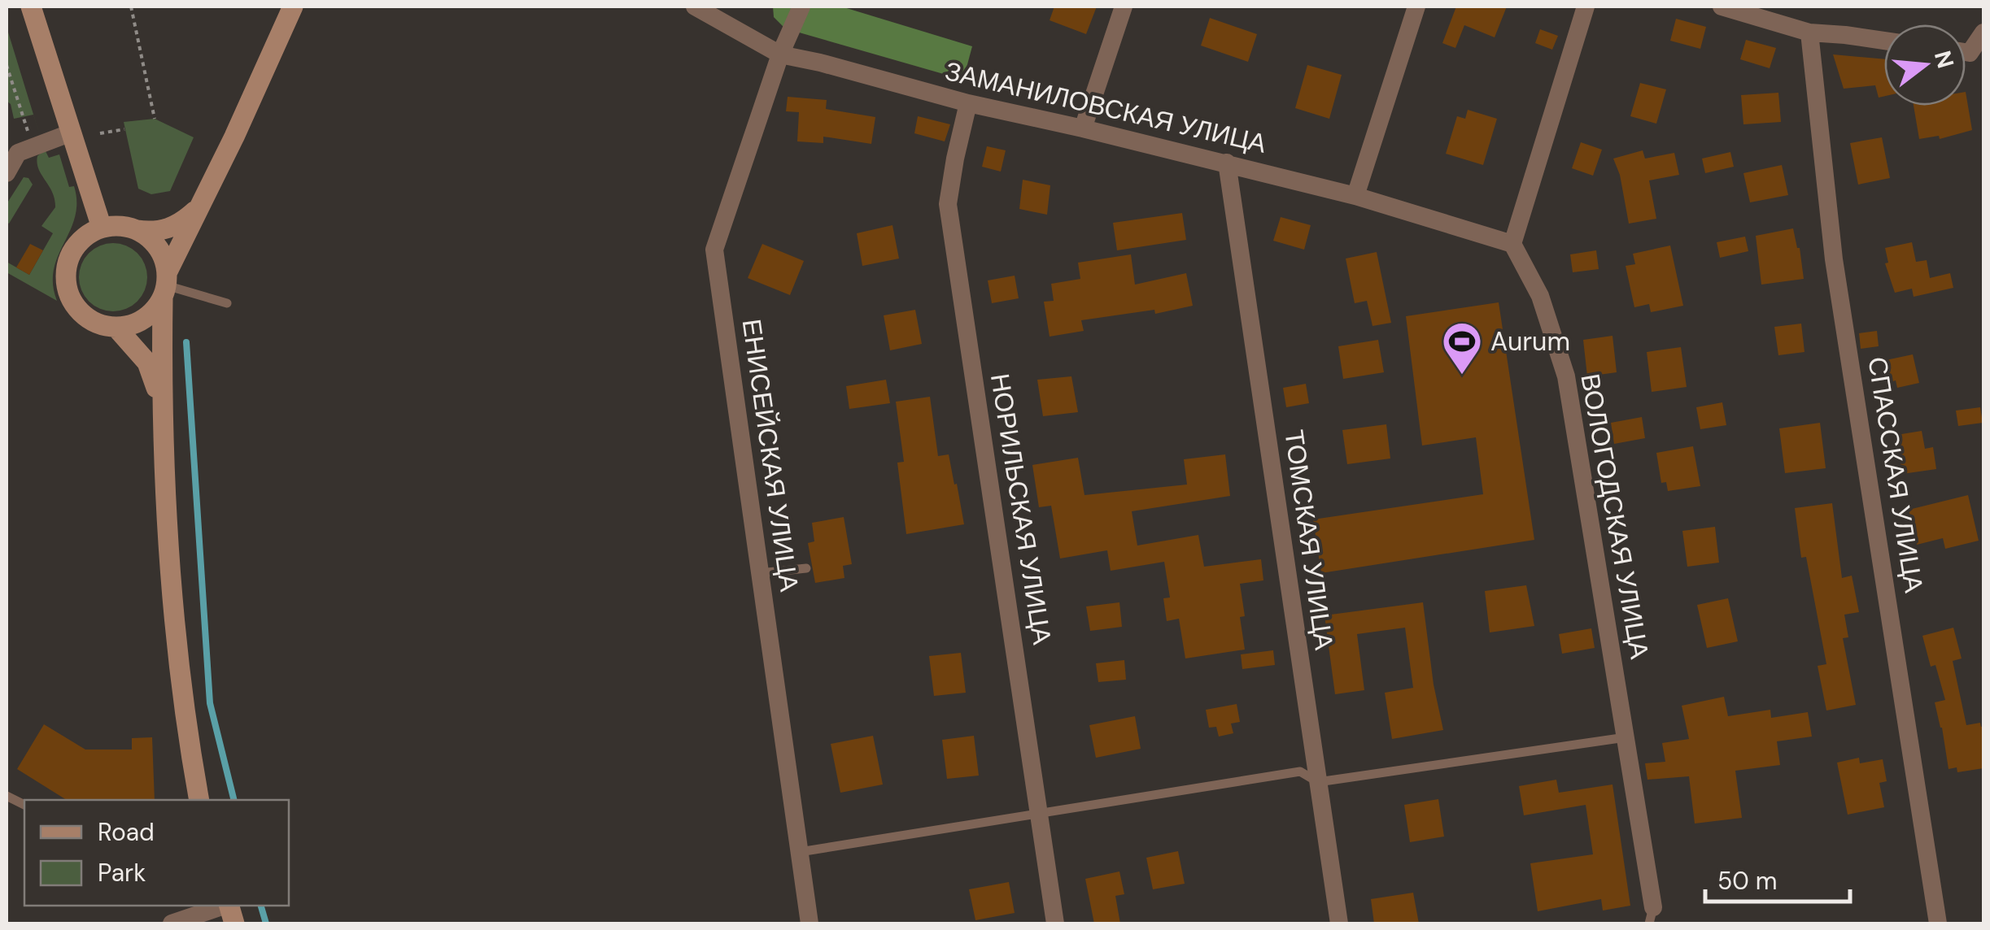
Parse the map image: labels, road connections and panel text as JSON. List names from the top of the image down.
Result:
{
  "streets": {
    "street": [
      "ЗАМАНИЛОВСКАЯ УЛИЦА",
      "ЕНИСЕЙСКАЯ УЛИЦА",
      "СПАССКАЯ УЛИЦА",
      "НОРИЛЬСКАЯ УЛИЦА",
      "ВОЛОГОДСКАЯ УЛИЦА",
      "ТОМСКАЯ УЛИЦА"
    ]
  },
  "crossings": [
    ["ЗАМАНИЛОВСКАЯ УЛИЦА", "ЕНИСЕЙСКАЯ УЛИЦА"],
    ["ЗАМАНИЛОВСКАЯ УЛИЦА", "НОРИЛЬСКАЯ УЛИЦА"],
    ["ЗАМАНИЛОВСКАЯ УЛИЦА", "ВОЛОГОДСКАЯ УЛИЦА"],
    ["ЗАМАНИЛОВСКАЯ УЛИЦА", "ТОМСКАЯ УЛИЦА"]
  ],
  "places": {
    "sports": ["Aurum"]
  },
  "legend": ["Road", "Park"],
  "scale_bar": "50 m",
  "north": "right"
}
